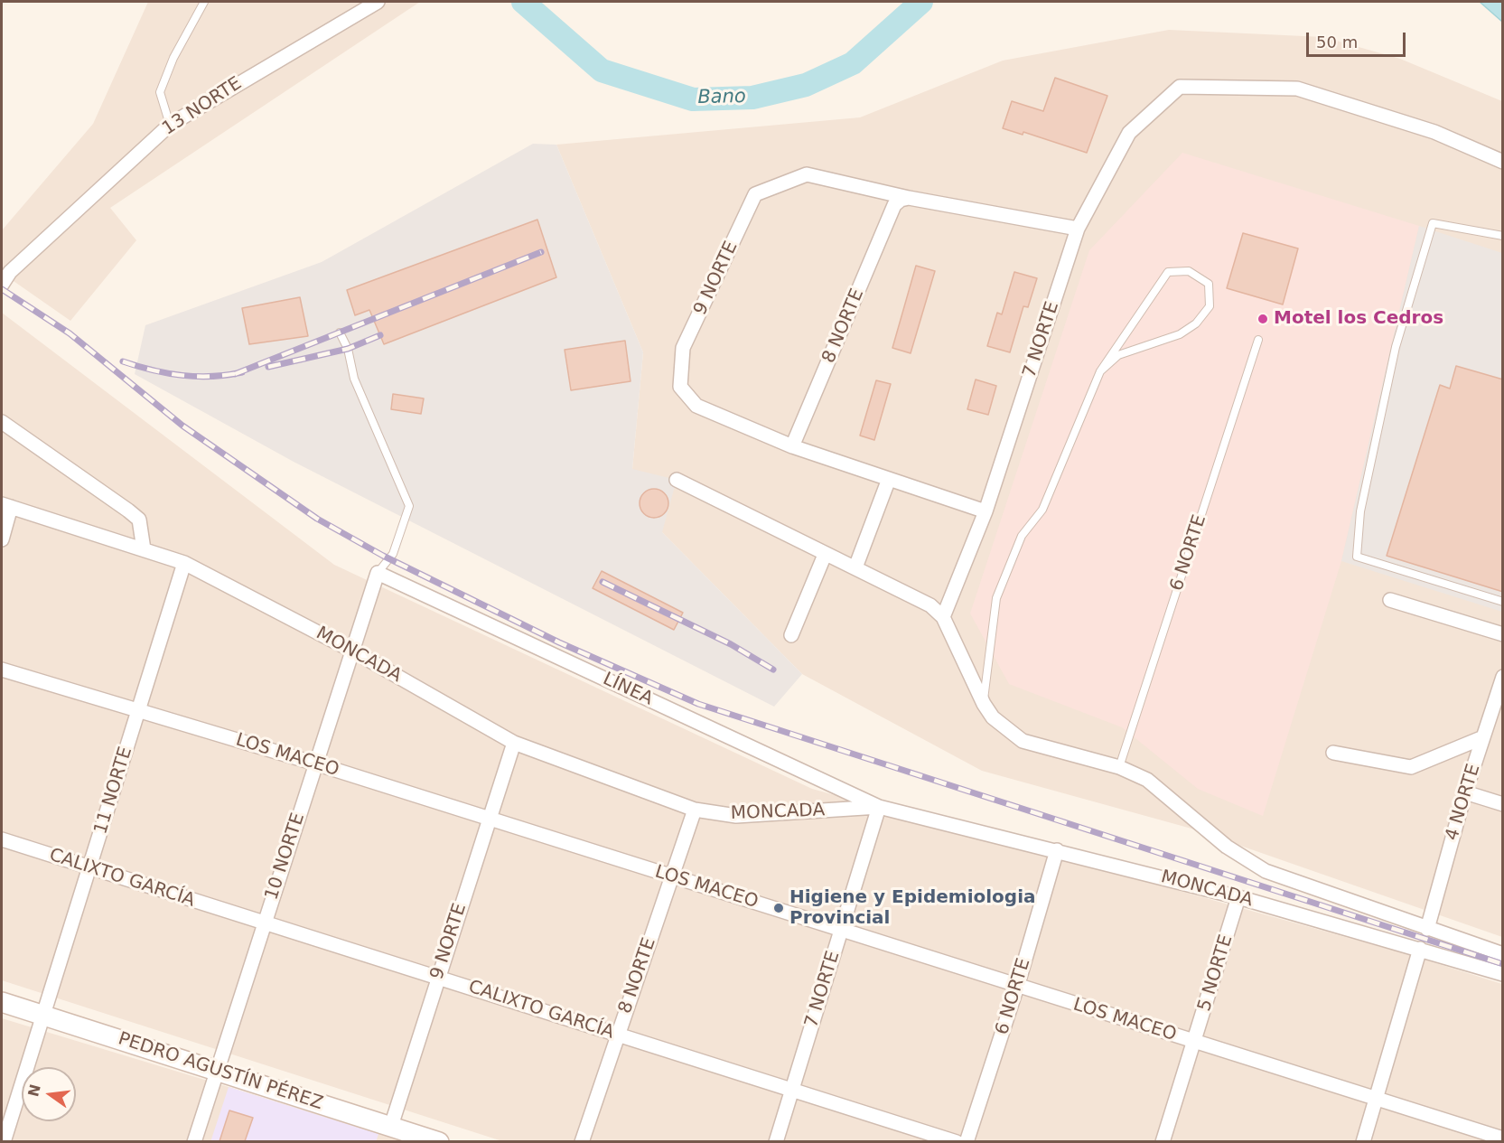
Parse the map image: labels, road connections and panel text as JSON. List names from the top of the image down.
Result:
{
  "streets": {
    "main road": ["PEDRO AGUSTÍN PÉREZ"],
    "street": [
      "13 NORTE",
      "9 NORTE",
      "8 NORTE",
      "7 NORTE",
      "6 NORTE",
      "MONCADA",
      "LÍNEA",
      "LOS MACEO",
      "11 NORTE",
      "4 NORTE",
      "10 NORTE",
      "CALIXTO GARCÍA",
      "5 NORTE"
    ]
  },
  "crossings": [
    ["9 NORTE", "8 NORTE"],
    ["9 NORTE", "7 NORTE"],
    ["9 NORTE", "MONCADA"],
    ["9 NORTE", "LOS MACEO"],
    ["9 NORTE", "CALIXTO GARCÍA"],
    ["9 NORTE", "PEDRO AGUSTÍN PÉREZ"],
    ["8 NORTE", "MONCADA"],
    ["8 NORTE", "LOS MACEO"],
    ["8 NORTE", "CALIXTO GARCÍA"],
    ["7 NORTE", "MONCADA"],
    ["7 NORTE", "LÍNEA"],
    ["7 NORTE", "LOS MACEO"],
    ["7 NORTE", "CALIXTO GARCÍA"],
    ["6 NORTE", "MONCADA"],
    ["6 NORTE", "LOS MACEO"],
    ["MONCADA", "LÍNEA"],
    ["MONCADA", "11 NORTE"],
    ["MONCADA", "4 NORTE"],
    ["MONCADA", "10 NORTE"],
    ["MONCADA", "5 NORTE"],
    ["LÍNEA", "10 NORTE"],
    ["LOS MACEO", "11 NORTE"],
    ["LOS MACEO", "10 NORTE"],
    ["LOS MACEO", "5 NORTE"],
    ["11 NORTE", "CALIXTO GARCÍA"],
    ["11 NORTE", "PEDRO AGUSTÍN PÉREZ"],
    ["10 NORTE", "CALIXTO GARCÍA"],
    ["10 NORTE", "PEDRO AGUSTÍN PÉREZ"]
  ],
  "water": ["Bano"],
  "places": ["Motel los Cedros", "Higiene y Epidemiologia Provincial"],
  "scale_bar": "50 m",
  "north": "left"
}
